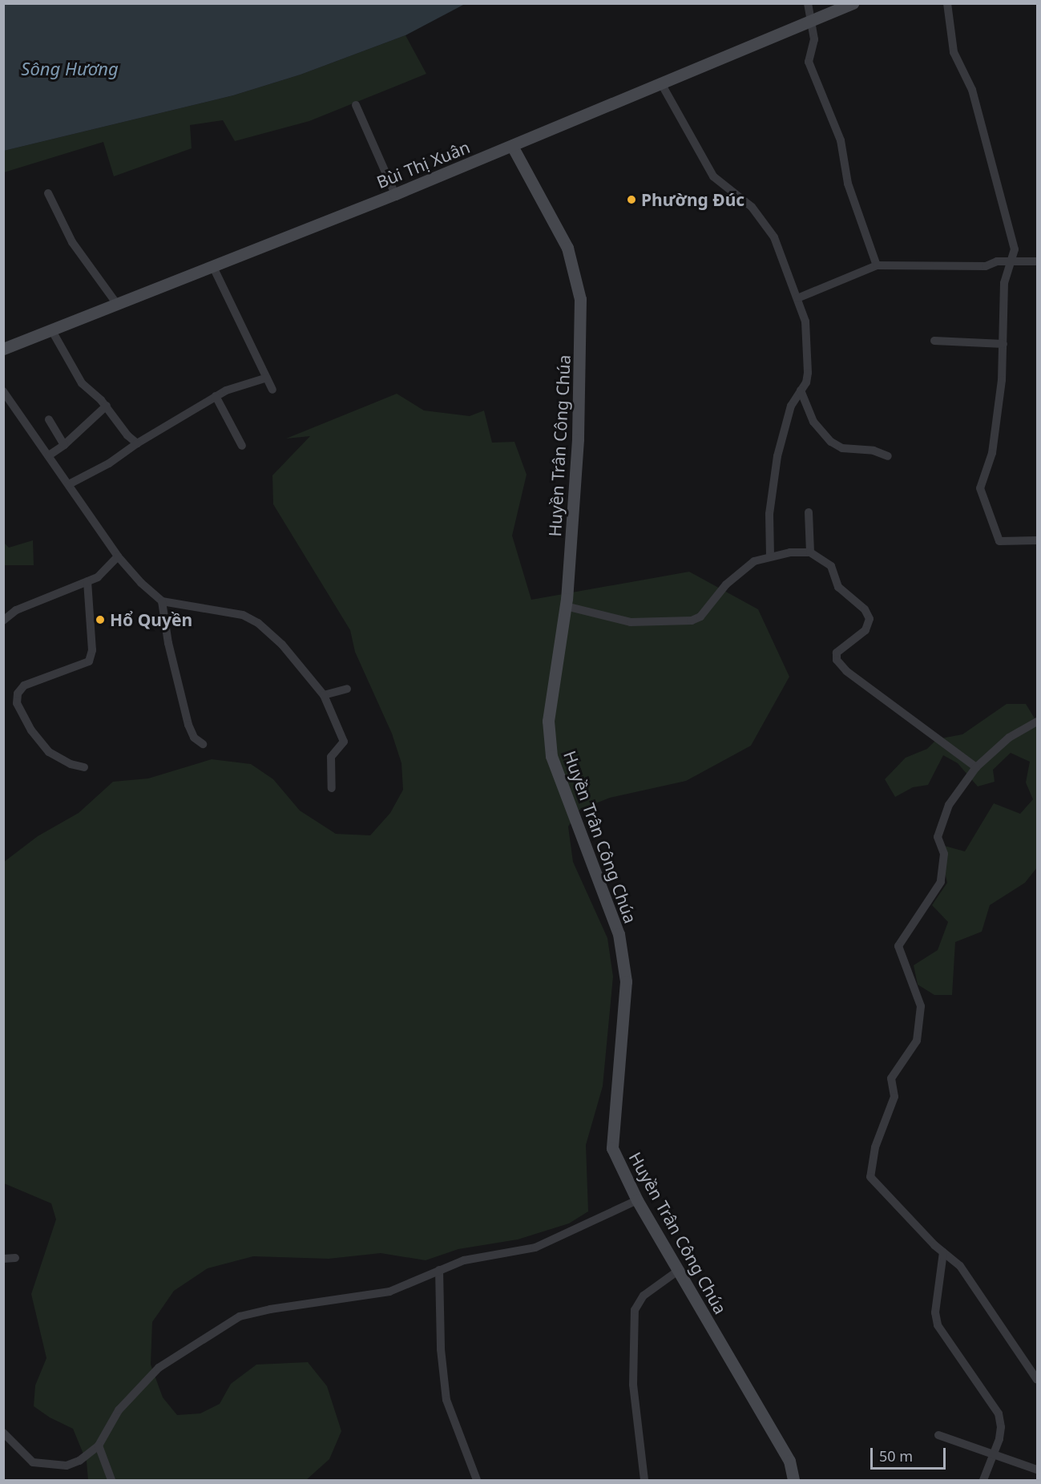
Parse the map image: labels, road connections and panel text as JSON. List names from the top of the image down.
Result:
{
  "streets": {
    "street": ["Bùi Thị Xuân", "Huyền Trân Công Chúa"]
  },
  "crossings": [
    ["Bùi Thị Xuân", "Huyền Trân Công Chúa"]
  ],
  "water": ["Sông Hương"],
  "places": ["Phường Đúc", "Hổ Quyền"],
  "scale_bar": "50 m"
}
